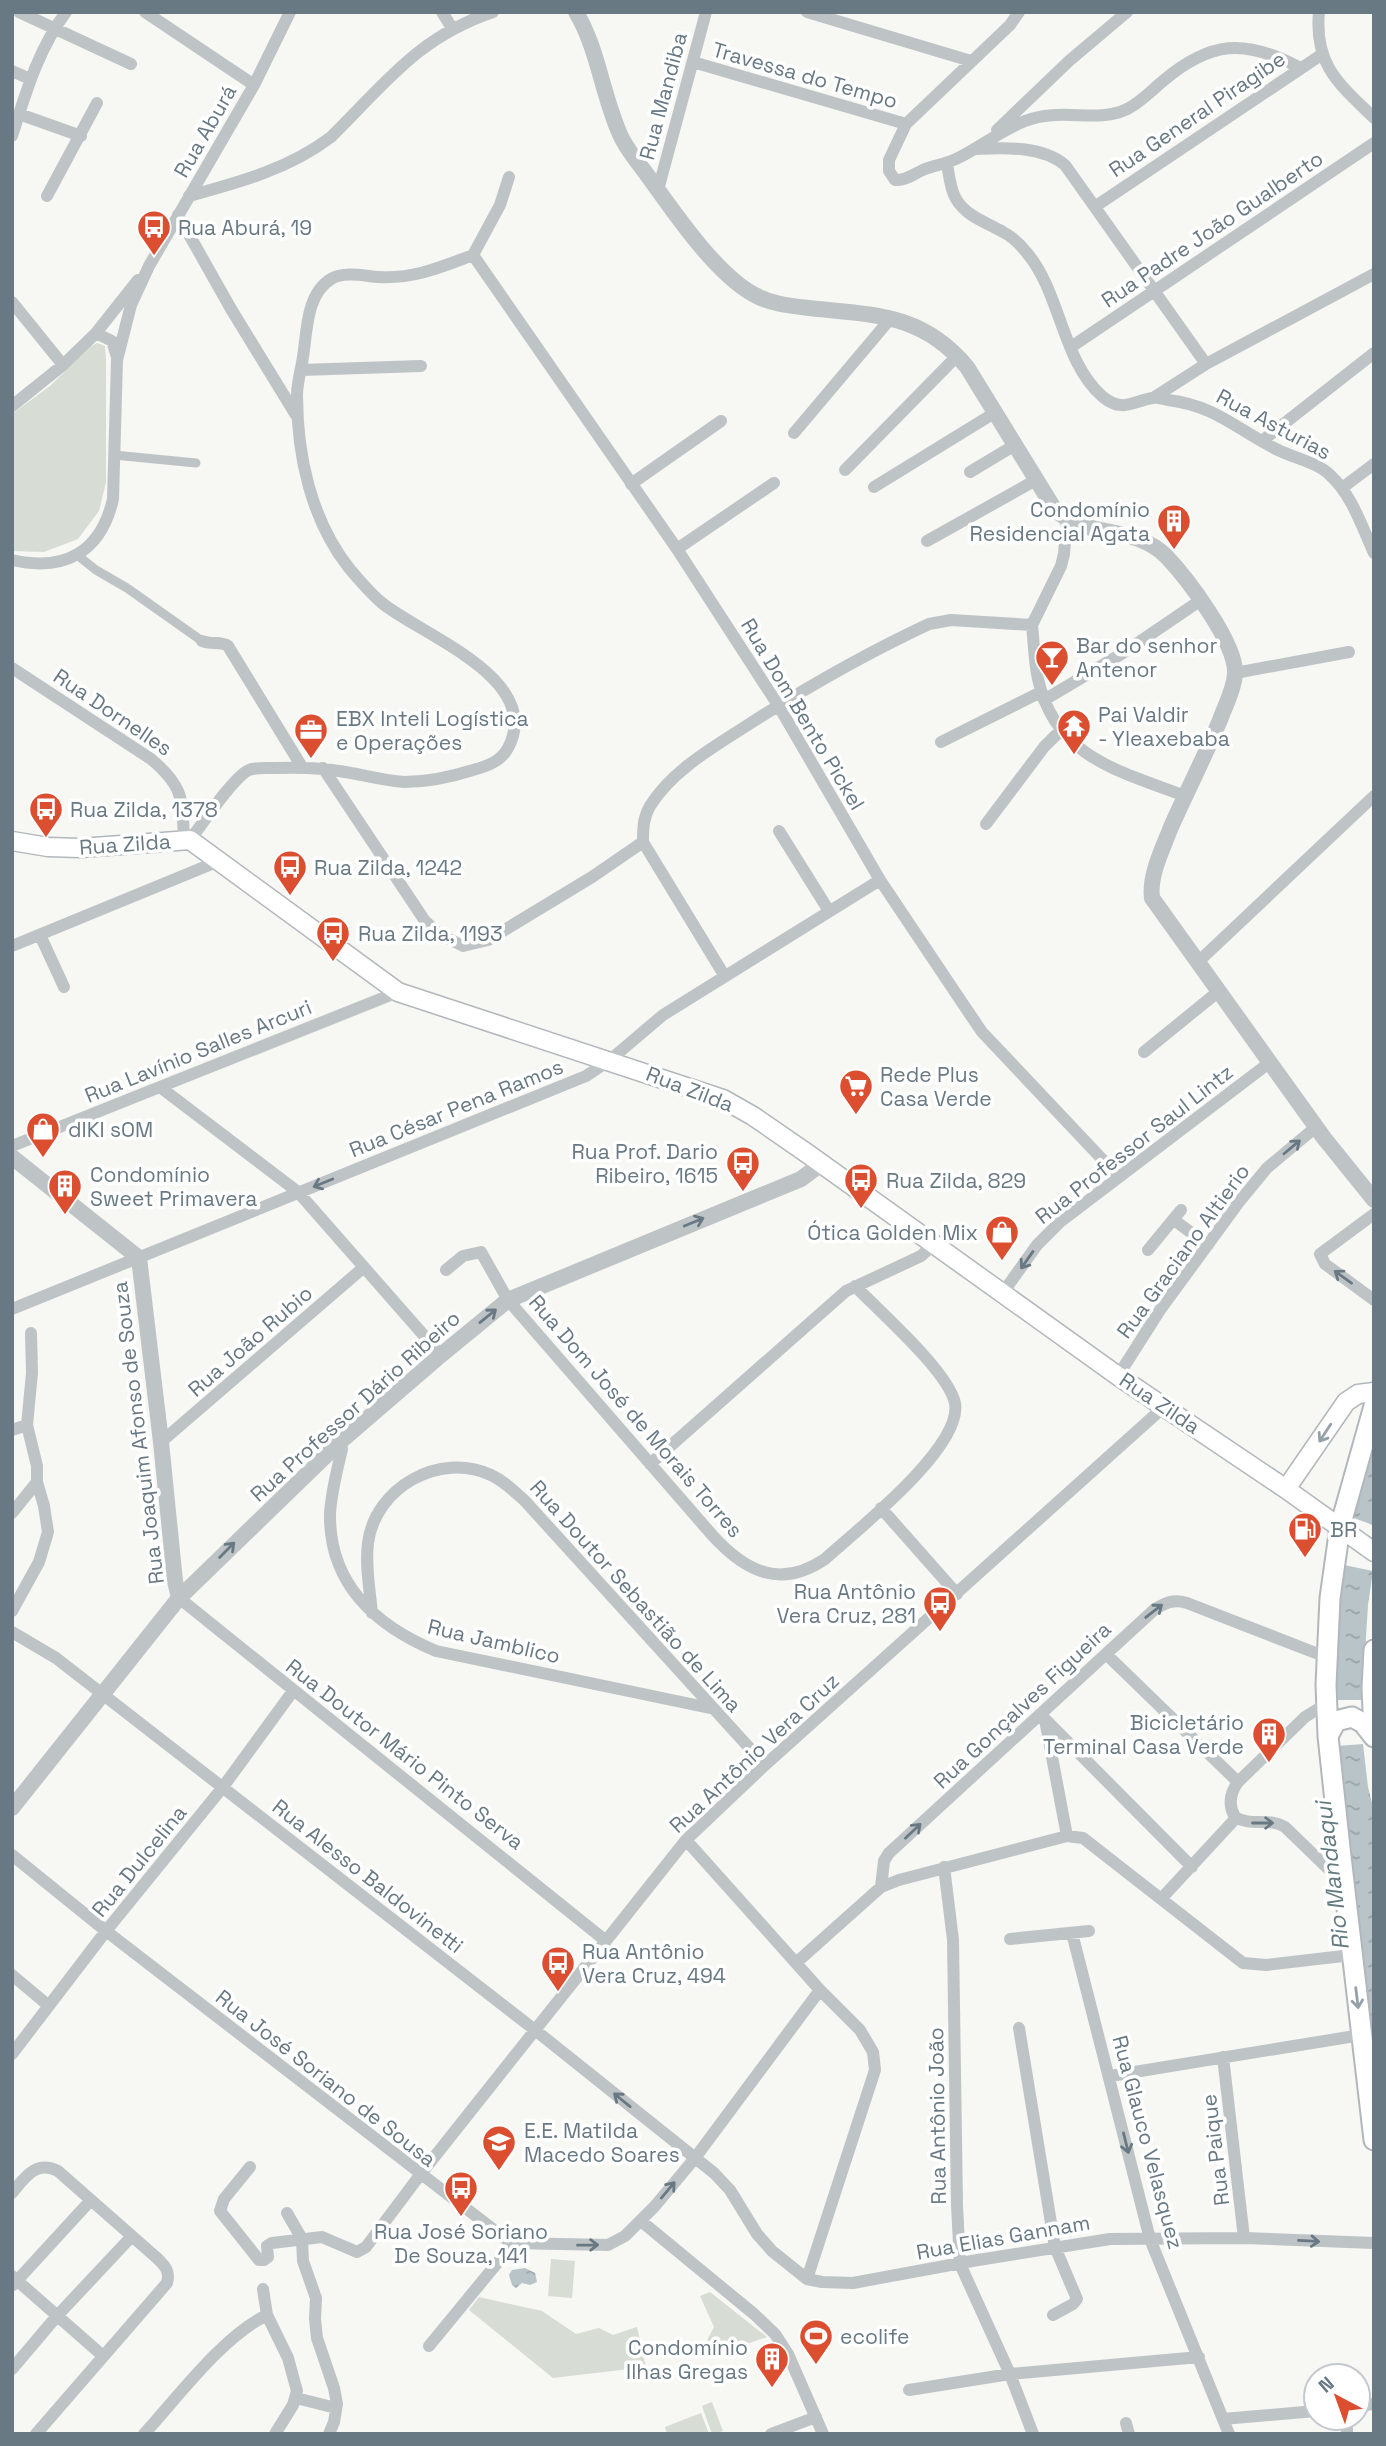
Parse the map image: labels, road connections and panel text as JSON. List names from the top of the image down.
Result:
{
  "streets": {
    "main road": ["Rua Zilda"],
    "street": [
      "Travessa do Tempo",
      "Rua Mandiba",
      "Rua General Piragibe",
      "Rua Aburá",
      "Rua Padre João Gualberto",
      "Rua Asturias",
      "Rua Dornelles",
      "Rua Dom Bento Pickel",
      "Rua Lavínio Salles Arcuri",
      "Rua César Pena Ramos",
      "Rua Professor Saul Lintz",
      "Rua Graciano Altierio",
      "Rua João Rubio",
      "Rua Professor Dário Ribeiro",
      "Rua Dom José de Morais Torres",
      "Rua Joaquim Afonso de Souza",
      "Rua Doutor Sebastião de Lima",
      "Rua Jamblico",
      "Rua Gonçalves Figueira",
      "Rua Antônio Vera Cruz",
      "Rua Doutor Mário Pinto Serva",
      "Rua Dulcelina",
      "Rua Alesso Baldovinetti",
      "Rua José Soriano de Sousa",
      "Rua Antônio João",
      "Rua Glauco Velasquez",
      "Rua Paique",
      "Rua Elias Gannam"
    ]
  },
  "crossings": [
    ["Travessa do Tempo", "Rua Mandiba"],
    ["Rua Padre João Gualberto", "Rua Asturias"],
    ["Rua Dornelles", "Rua Zilda"],
    ["Rua Dom Bento Pickel", "Rua César Pena Ramos"],
    ["Rua Dom Bento Pickel", "Rua Professor Saul Lintz"],
    ["Rua Zilda", "Rua Lavínio Salles Arcuri"],
    ["Rua Zilda", "Rua César Pena Ramos"],
    ["Rua Zilda", "Rua Professor Saul Lintz"],
    ["Rua Zilda", "Rua Graciano Altierio"],
    ["Rua Zilda", "Rua Professor Dário Ribeiro"],
    ["Rua Zilda", "Rua Antônio Vera Cruz"],
    ["Rua César Pena Ramos", "Rua Joaquim Afonso de Souza"],
    ["Rua João Rubio", "Rua Joaquim Afonso de Souza"],
    ["Rua Professor Dário Ribeiro", "Rua Dom José de Morais Torres"],
    ["Rua Professor Dário Ribeiro", "Rua Joaquim Afonso de Souza"],
    ["Rua Professor Dário Ribeiro", "Rua Jamblico"],
    ["Rua Professor Dário Ribeiro", "Rua Doutor Mário Pinto Serva"],
    ["Rua Professor Dário Ribeiro", "Rua Alesso Baldovinetti"],
    ["Rua Joaquim Afonso de Souza", "Rua Doutor Mário Pinto Serva"],
    ["Rua Doutor Sebastião de Lima", "Rua Jamblico"],
    ["Rua Doutor Sebastião de Lima", "Rua Antônio Vera Cruz"],
    ["Rua Antônio Vera Cruz", "Rua Doutor Mário Pinto Serva"],
    ["Rua Antônio Vera Cruz", "Rua Alesso Baldovinetti"],
    ["Rua Antônio Vera Cruz", "Rua José Soriano de Sousa"],
    ["Rua Doutor Mário Pinto Serva", "Rua Dulcelina"],
    ["Rua Dulcelina", "Rua Alesso Baldovinetti"],
    ["Rua Dulcelina", "Rua José Soriano de Sousa"],
    ["Rua Antônio João", "Rua Elias Gannam"],
    ["Rua Glauco Velasquez", "Rua Elias Gannam"],
    ["Rua Paique", "Rua Elias Gannam"]
  ],
  "one_way": ["Rua Professor Saul Lintz", "Rua Graciano Altierio", "Rua Professor Dário Ribeiro"],
  "water": ["Rio Mandaqui"],
  "places": {
    "bus stop": [
      "Rua Aburá, 19",
      "Rua Zilda, 1378",
      "Rua Zilda, 1242",
      "Rua Zilda, 1193",
      "Rua Prof. Dario Ribeiro, 1615",
      "Rua Zilda, 829",
      "Rua Antônio Vera Cruz, 281",
      "Rua Antônio Vera Cruz, 494",
      "Rua José Soriano De Souza, 141"
    ],
    "building": [
      "Condomínio Residencial Agata",
      "Condomínio Sweet Primavera",
      "Bicicletário Terminal Casa Verde",
      "Condomínio Ilhas Gregas"
    ],
    "bar": ["Bar do senhor Antenor"],
    "temple": ["Pai Valdir - Yleaxebaba"],
    "office": ["EBX Inteli Logística e Operações"],
    "supermarket": ["Rede Plus Casa Verde"],
    "shop": ["dIKI sOM", "Ótica Golden Mix"],
    "fuel station": ["BR"],
    "school or university": ["E.E. Matilda Macedo Soares"],
    "sports": ["ecolife"]
  },
  "north": "top left"
}
